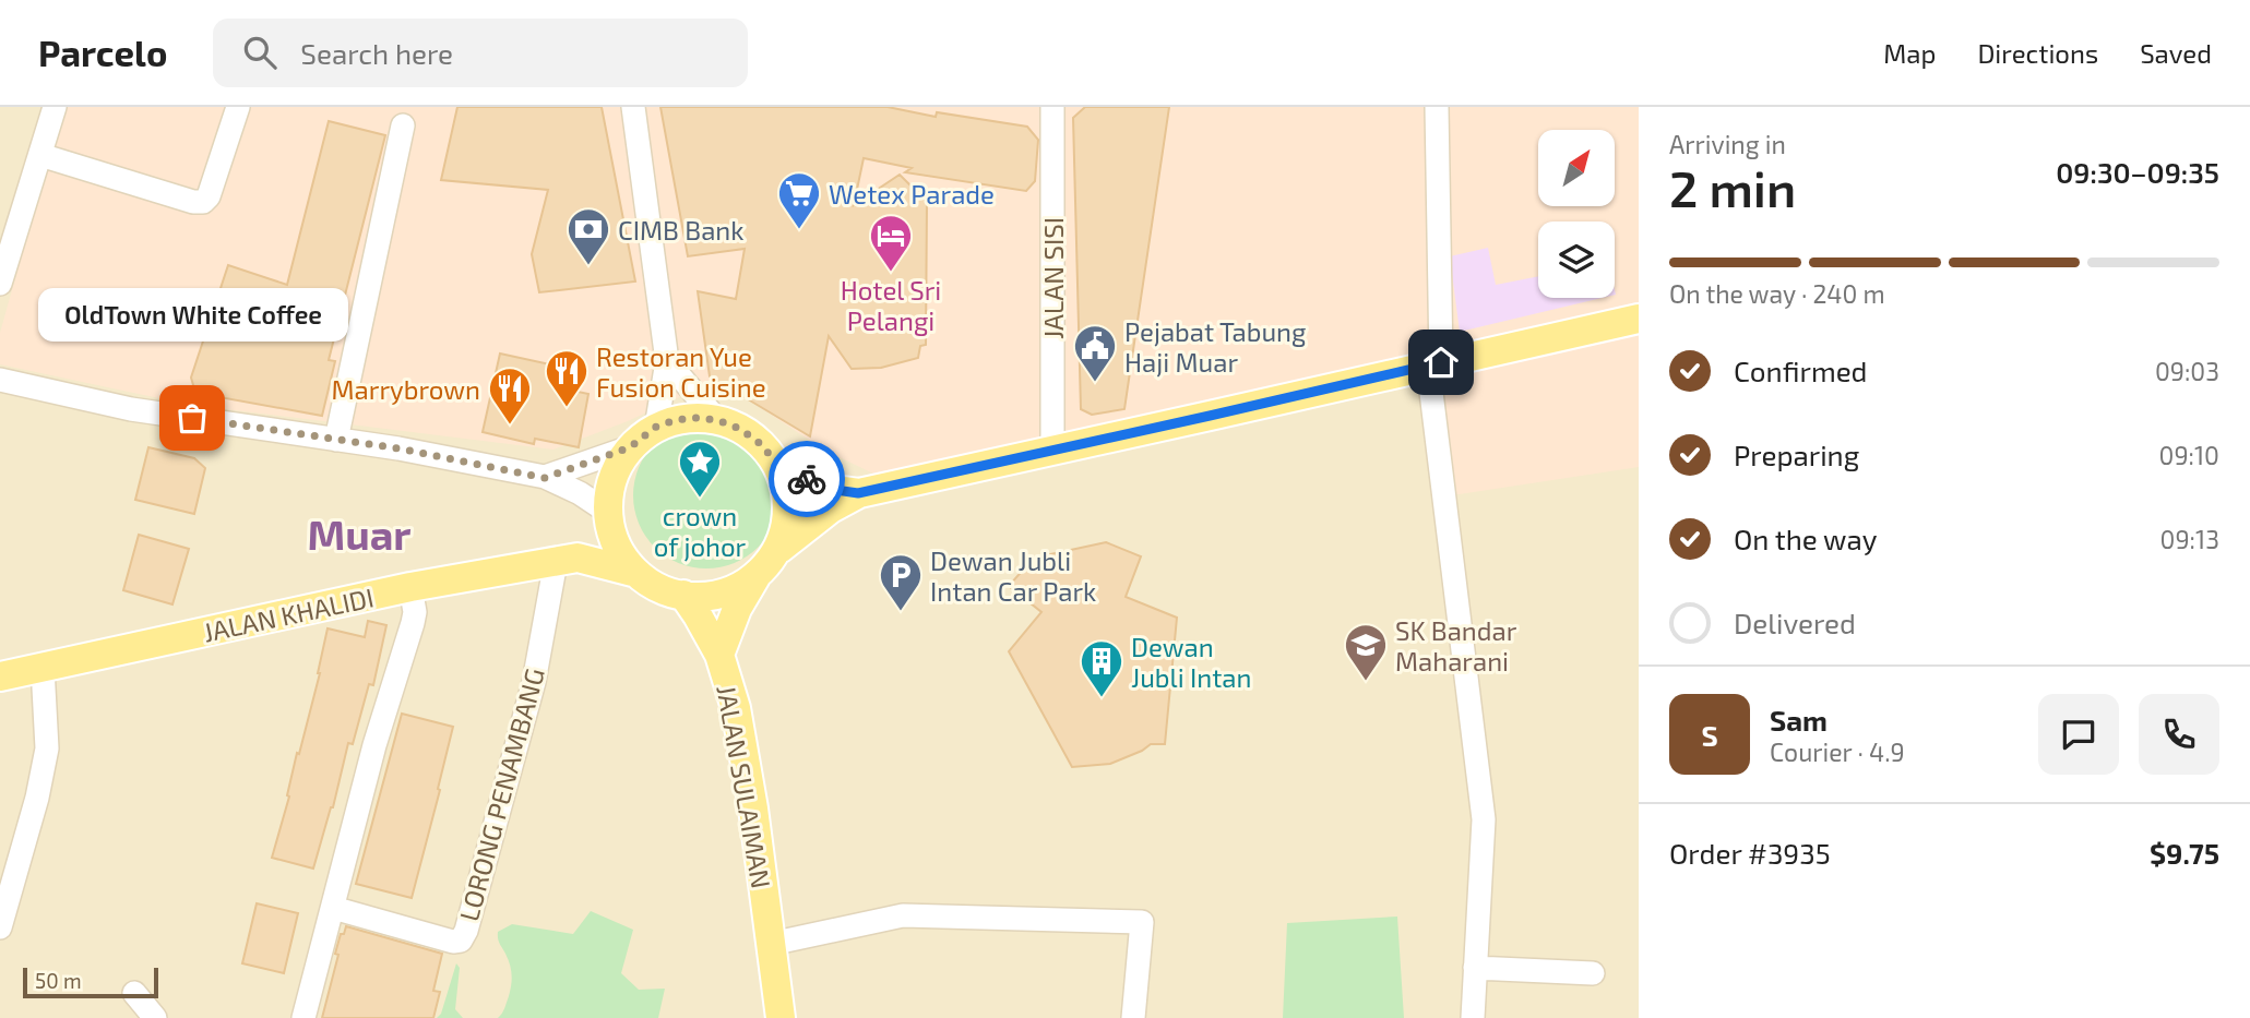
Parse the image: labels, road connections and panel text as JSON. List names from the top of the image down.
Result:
{
  "streets": {
    "main road": ["JALAN KHALIDI", "JALAN SULAIMAN"],
    "street": ["JALAN SISI", "LORONG PENAMBANG"]
  },
  "crossings": [
    ["JALAN KHALIDI", "LORONG PENAMBANG"]
  ],
  "districts": ["Muar"],
  "places": {
    "supermarket": ["Wetex Parade"],
    "bank": ["CIMB Bank"],
    "hotel": ["Hotel Sri Pelangi"],
    "public building": ["Pejabat Tabung Haji Muar"],
    "restaurant": ["Restoran Yue Fusion Cuisine", "Marrybrown"],
    "other": ["OldTown White Coffee"],
    "place": ["crown of johor"],
    "parking": ["Dewan Jubli Intan Car Park"],
    "school or university": ["SK Bandar Maharani"],
    "building": ["Dewan Jubli Intan"]
  },
  "scale_bar": "50 m",
  "north": "top right",
  "page": {
    "header": "Parcelo",
    "search": "Search here",
    "nav": ["Map", "Directions", "Saved"],
    "heading": ["2 min", "Arriving in", "09:30–09:35"],
    "panel": [
      "Sam",
      "Courier · 4.9",
      "Order #3935",
      "$9.75"
    ],
    "bar": "On the way · 240 m",
    "bubble": "OldTown White Coffee",
    "list": [
      ["Confirmed", "09:03"],
      ["Preparing", "09:10"],
      ["On the way", "09:13"],
      "Delivered"
    ],
    "round": "S",
    "scale": "50 m"
  }
}
